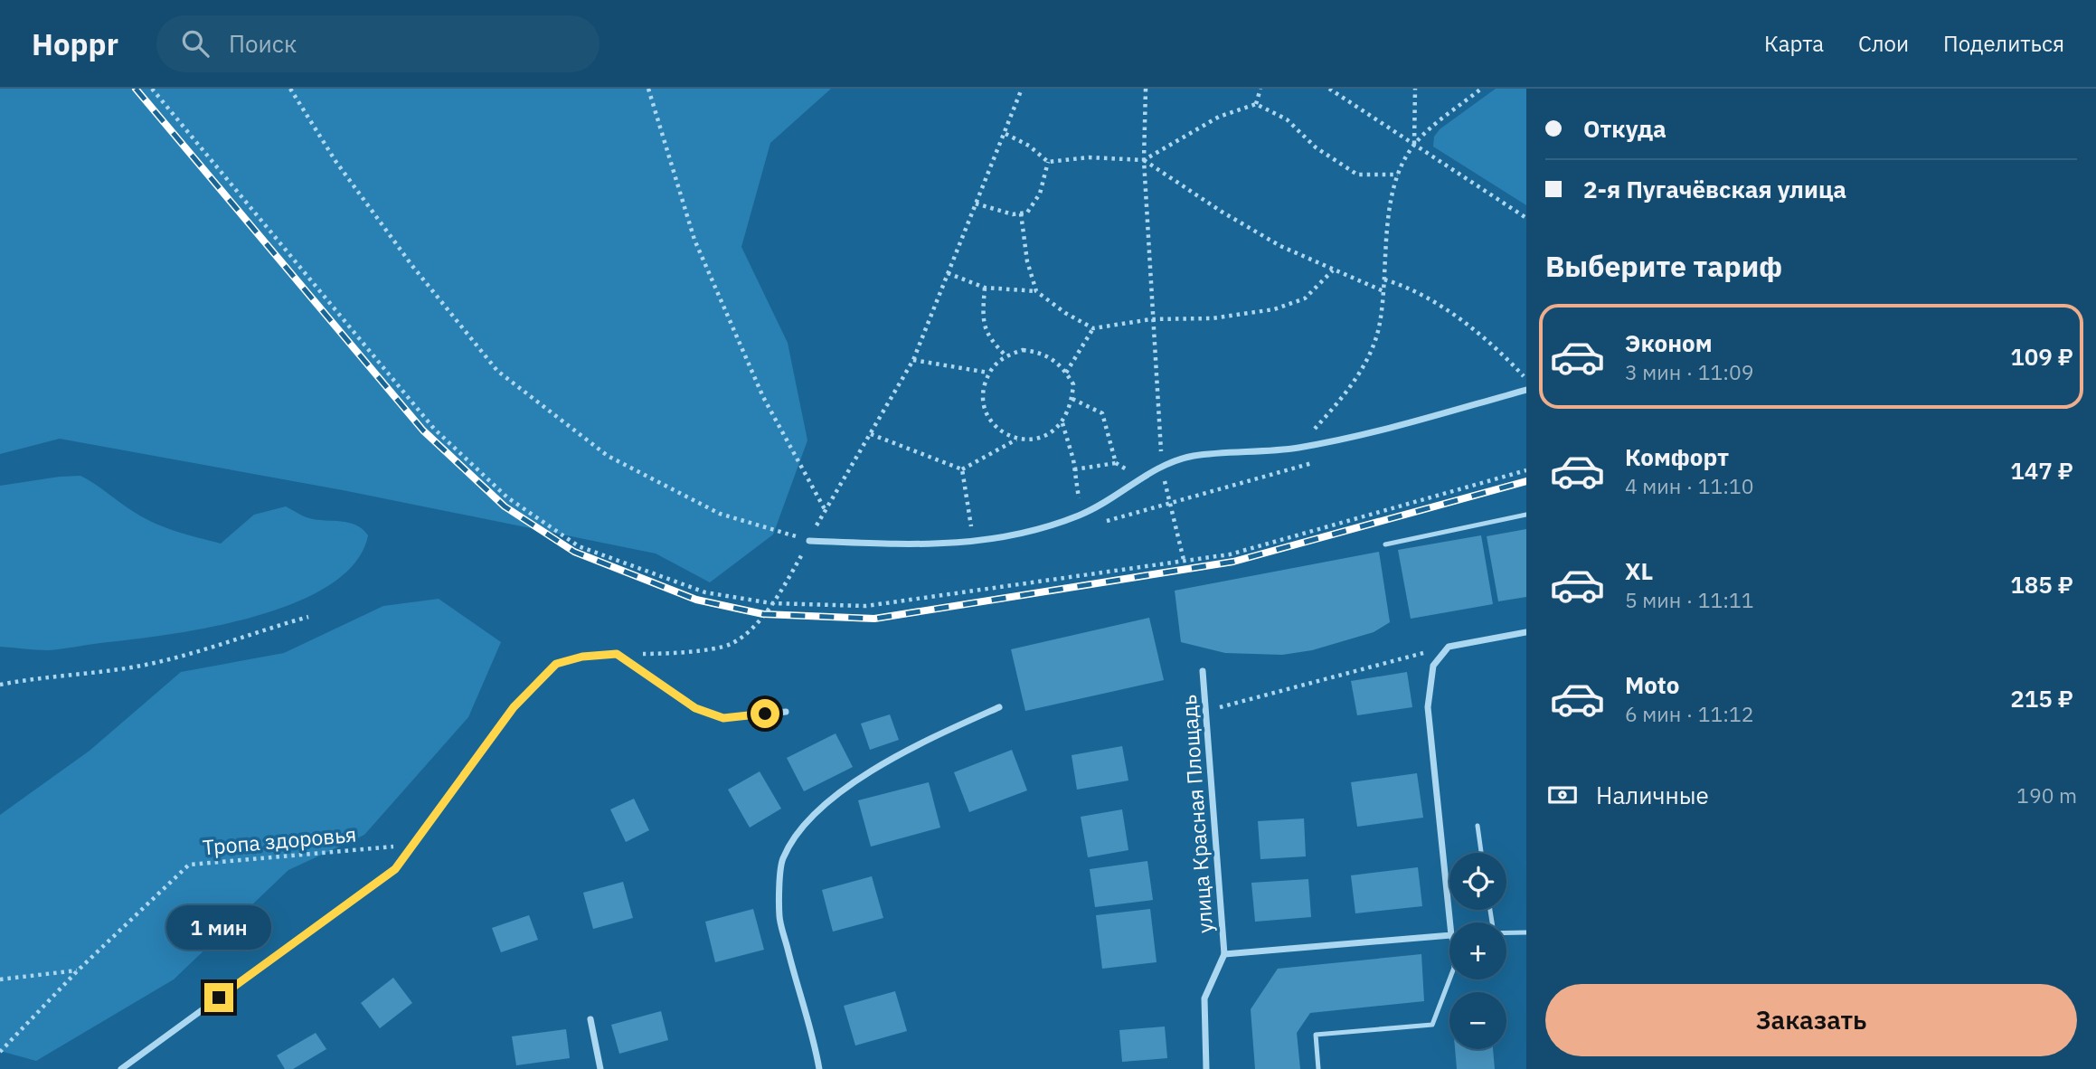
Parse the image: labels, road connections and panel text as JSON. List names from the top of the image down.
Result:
{
  "streets": {
    "street": ["улица Красная Площадь"],
    "path": ["Тропа здоровья"]
  },
  "page": {
    "header": "Hoppr",
    "search": "Поиск",
    "nav": ["Карта", "Слои", "Поделиться"],
    "banner": ["Откуда", "2-я Пугачёвская улица"],
    "heading": "Выберите тариф",
    "list": [
      {
        "name": "Эконом",
        "note": "3 мин · 11:09",
        "value": "109 ₽"
      },
      {
        "name": "Комфорт",
        "note": "4 мин · 11:10",
        "value": "147 ₽"
      },
      {
        "name": "XL",
        "note": "5 мин · 11:11",
        "value": "185 ₽"
      },
      {
        "name": "Moto",
        "note": "6 мин · 11:12",
        "value": "215 ₽"
      }
    ],
    "pay": ["Наличные", "190 m"],
    "map_buttons": ["+", "−"],
    "bubble": "1 мин",
    "buttons": "Заказать"
  }
}
